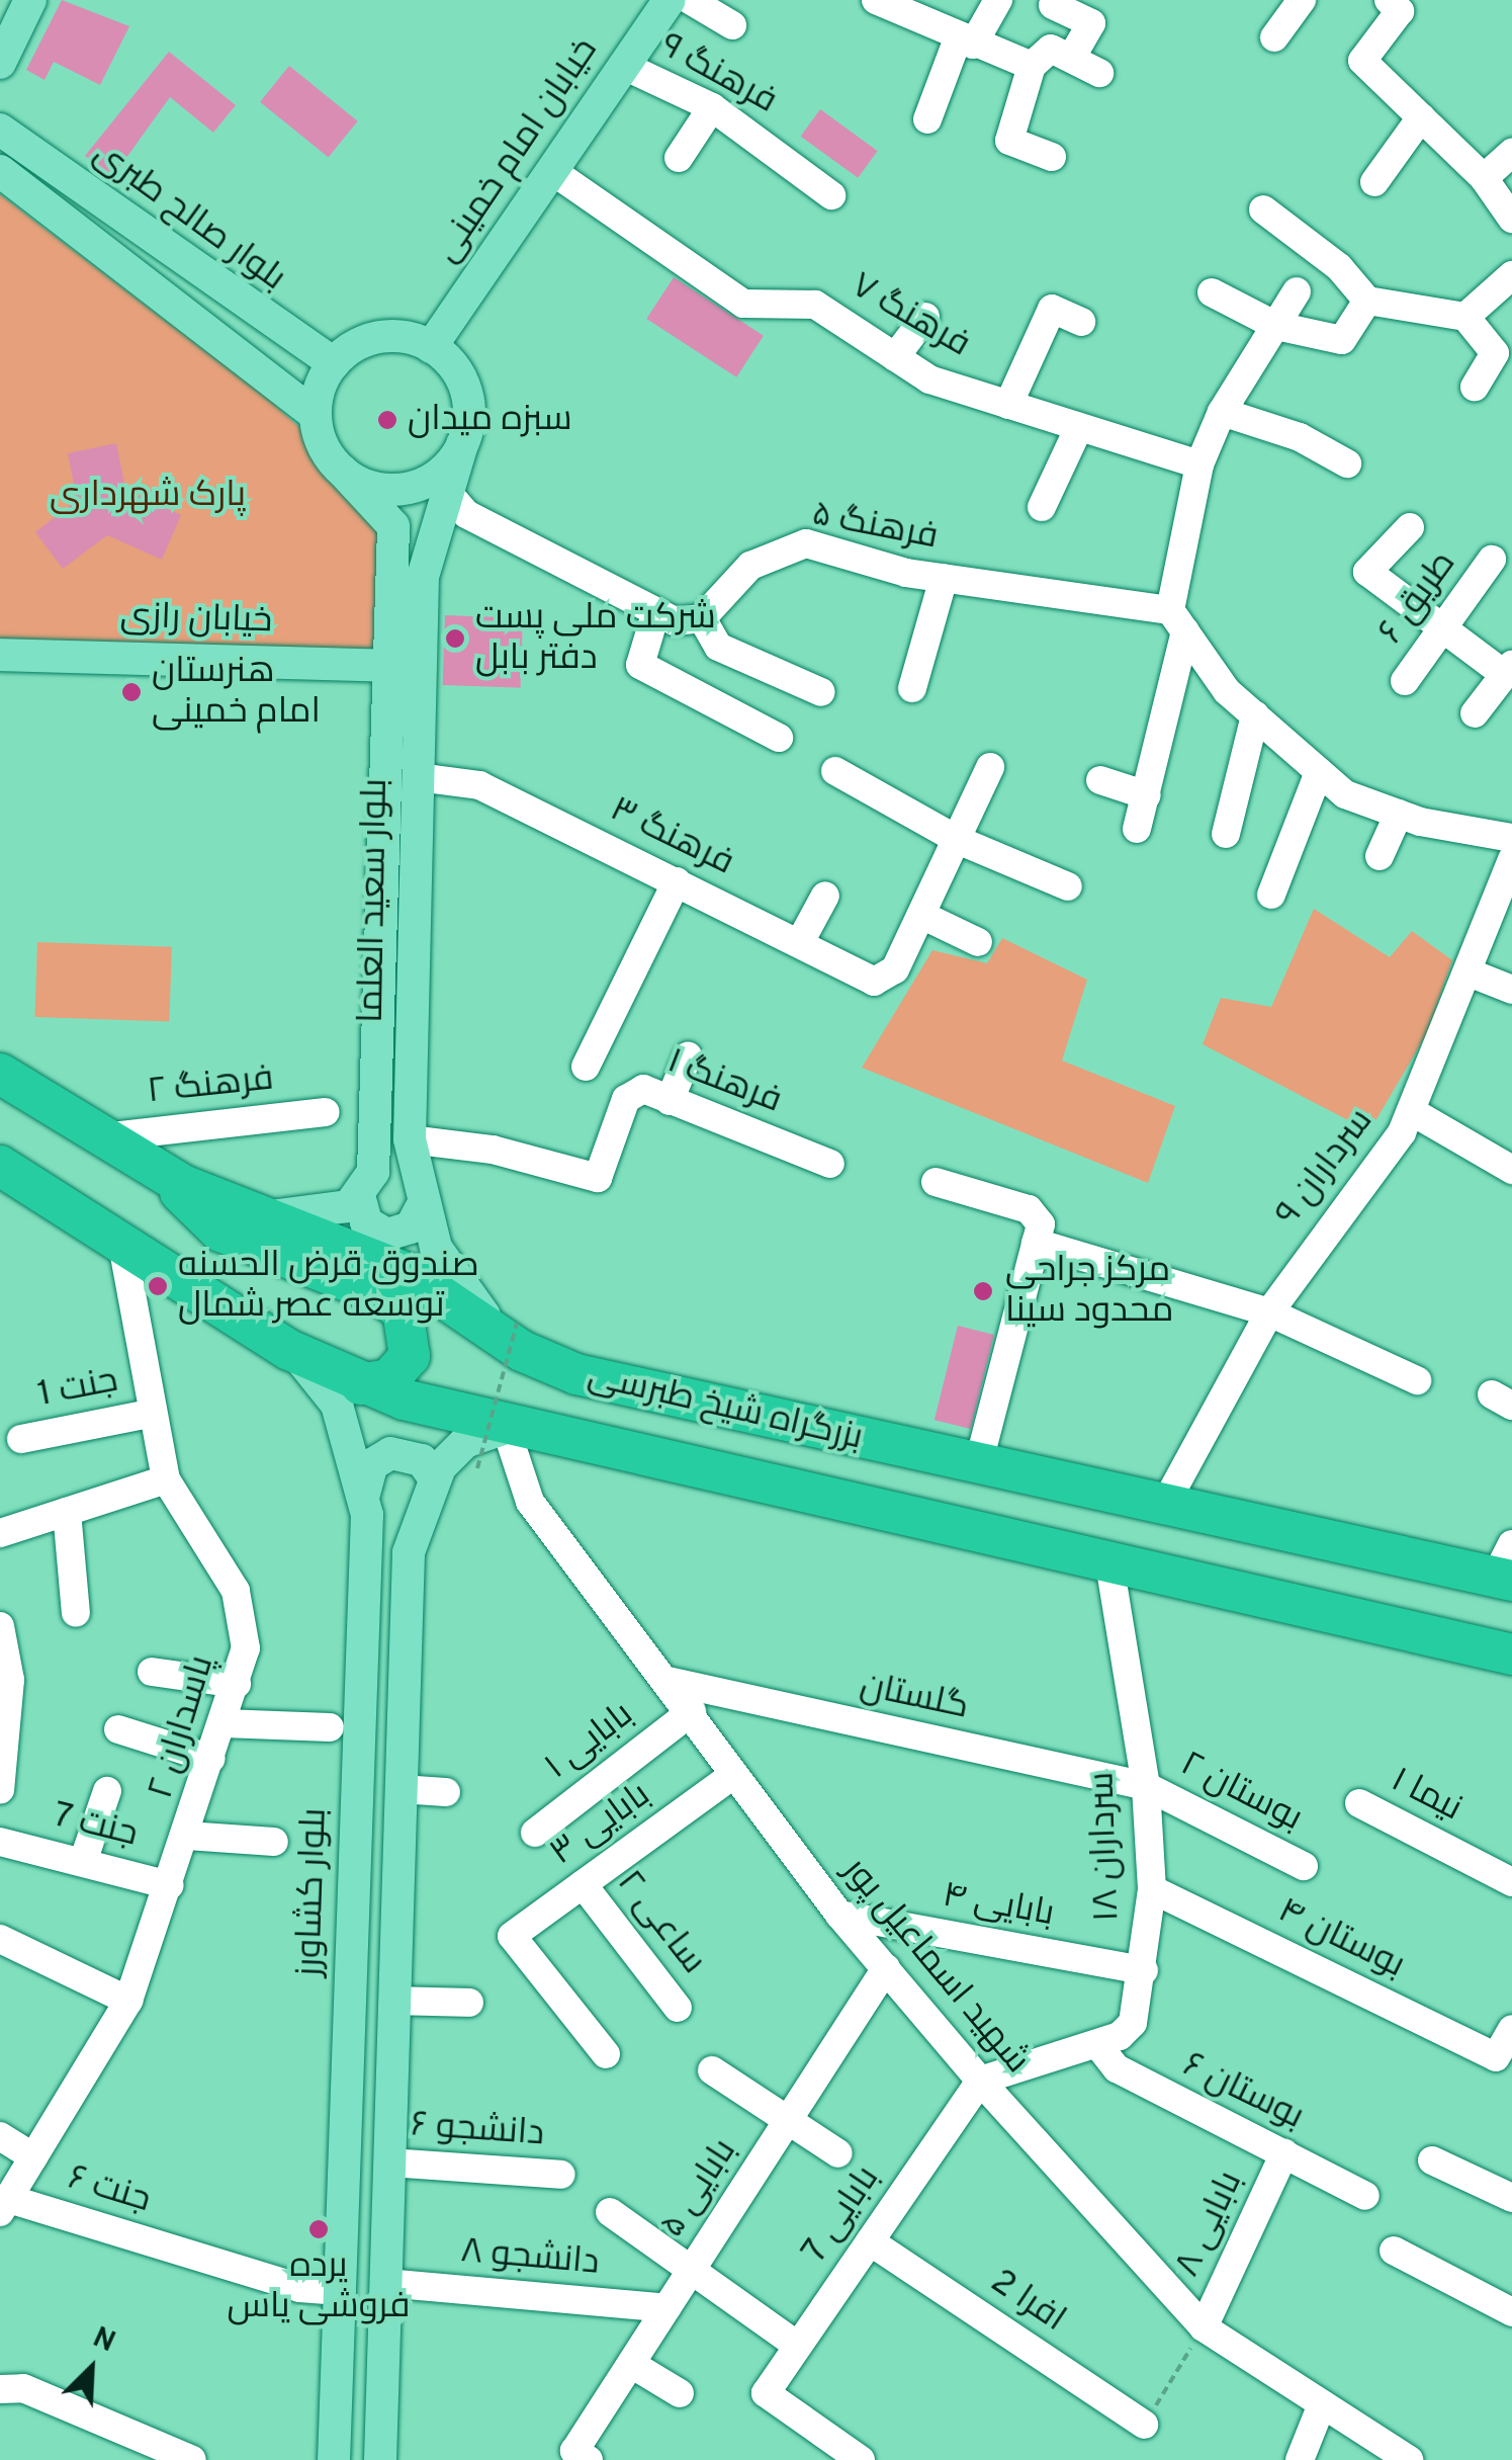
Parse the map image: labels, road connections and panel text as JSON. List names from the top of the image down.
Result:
{
  "streets": {
    "highway": ["بزرگراه شیخ طبرسی"],
    "main road": [
      "خیابان امام خمینی",
      "بلوار صالح طبری",
      "خیابان رازی",
      "بلوار سعید العلما",
      "بلوار کشاورز"
    ],
    "street": [
      "فرهنگ ۹",
      "فرهنگ ۷",
      "فرهنگ ۵",
      "طریق ۶",
      "فرهنگ ۳",
      "فرهنگ ۱",
      "فرهنگ ۲",
      "سرداران ۹",
      "جنت 1",
      "گلستان",
      "پاسداران ۲",
      "بابایی ۱",
      "بوستان ۲",
      "نیما ۱",
      "بابایی ۳",
      "جنت 7",
      "سرداران ۱۸",
      "بابایی ۴",
      "ساعی ۲",
      "بوستان ۴",
      "شهید اسماعیل پور",
      "بوستان ۶",
      "دانشجو ۶",
      "بابایی ۵",
      "جنت ۶",
      "بابایی 7",
      "بابایی ۸",
      "دانشجو ۸",
      "افرا 2"
    ]
  },
  "crossings": [
    ["فرهنگ ۹", "خیابان امام خمینی"],
    ["خیابان امام خمینی", "بلوار صالح طبری"],
    ["خیابان امام خمینی", "فرهنگ ۷"],
    ["خیابان امام خمینی", "بلوار سعید العلما"],
    ["بلوار صالح طبری", "بلوار سعید العلما"],
    ["خیابان رازی", "بلوار سعید العلما"],
    ["فرهنگ ۳", "بلوار سعید العلما"],
    ["بلوار سعید العلما", "فرهنگ ۱"],
    ["بلوار سعید العلما", "بزرگراه شیخ طبرسی"],
    ["فرهنگ ۲", "بزرگراه شیخ طبرسی"],
    ["سرداران ۹", "بزرگراه شیخ طبرسی"],
    ["جنت 1", "پاسداران ۲"],
    ["بزرگراه شیخ طبرسی", "پاسداران ۲"],
    ["بزرگراه شیخ طبرسی", "سرداران ۱۸"],
    ["بزرگراه شیخ طبرسی", "بلوار کشاورز"],
    ["بزرگراه شیخ طبرسی", "شهید اسماعیل پور"],
    ["گلستان", "بوستان ۲"],
    ["گلستان", "سرداران ۱۸"],
    ["گلستان", "شهید اسماعیل پور"],
    ["پاسداران ۲", "جنت 7"],
    ["پاسداران ۲", "جنت ۶"],
    ["بابایی ۱", "شهید اسماعیل پور"],
    ["بوستان ۲", "سرداران ۱۸"],
    ["بابایی ۳", "ساعی ۲"],
    ["بابایی ۳", "شهید اسماعیل پور"],
    ["سرداران ۱۸", "بابایی ۴"],
    ["سرداران ۱۸", "بوستان ۴"],
    ["سرداران ۱۸", "شهید اسماعیل پور"],
    ["سرداران ۱۸", "بوستان ۶"],
    ["سرداران ۱۸", "بابایی 7"],
    ["بلوار کشاورز", "جنت ۶"],
    ["بابایی ۴", "شهید اسماعیل پور"],
    ["شهید اسماعیل پور", "بابایی ۵"],
    ["شهید اسماعیل پور", "بابایی 7"],
    ["شهید اسماعیل پور", "بابایی ۸"],
    ["بوستان ۶", "بابایی ۸"],
    ["بابایی ۵", "دانشجو ۸"],
    ["بابایی 7", "افرا 2"]
  ],
  "parks": ["پارک شهرداری"],
  "places": [
    "سبزه میدان",
    "شرکت ملی پست دفتر بابل",
    "هنرستان امام خمینی",
    "صندوق قرض الحسنه توسعه عصر شمال",
    "مرکز جراحی محدود سینا",
    "پرده فروشی یاس"
  ],
  "north": "top right"
}
